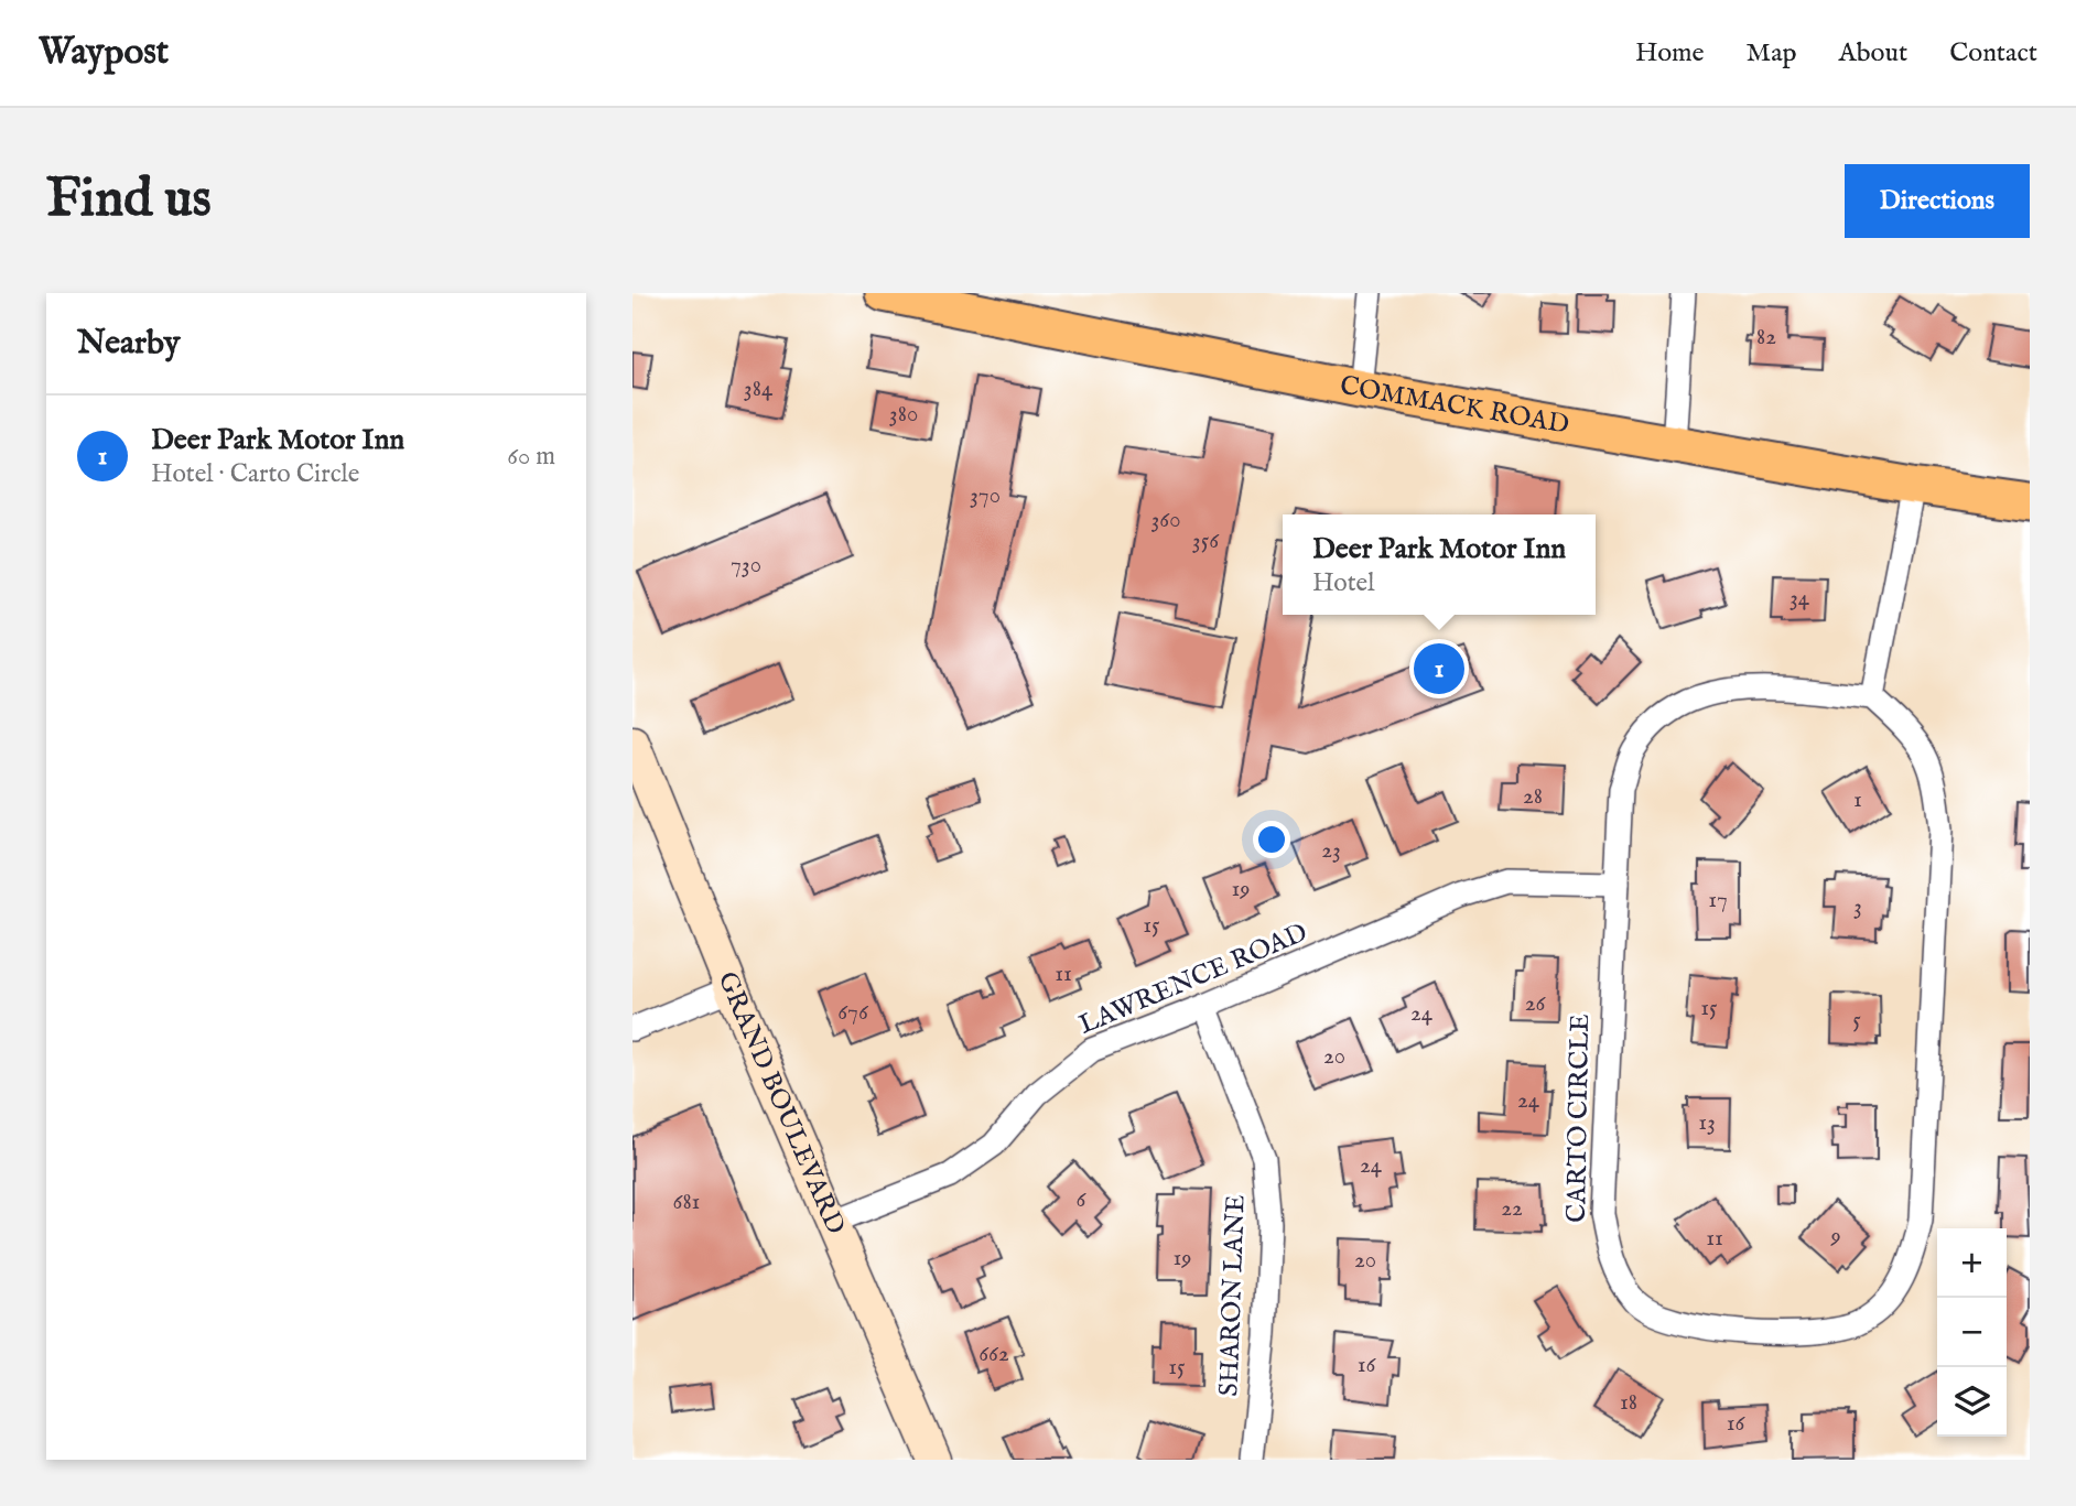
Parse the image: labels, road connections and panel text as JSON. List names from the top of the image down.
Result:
{
  "streets": {
    "main road": ["COMMACK ROAD"],
    "street": [
      "LAWRENCE ROAD",
      "GRAND BOULEVARD",
      "CARTO CIRCLE",
      "SHARON LANE"
    ]
  },
  "crossings": [
    ["LAWRENCE ROAD", "GRAND BOULEVARD"],
    ["LAWRENCE ROAD", "CARTO CIRCLE"],
    ["LAWRENCE ROAD", "SHARON LANE"]
  ],
  "house_numbers": [
    "82",
    "384",
    "380",
    "370",
    "360",
    "356",
    "730",
    "34",
    "28",
    "1",
    "23",
    "19",
    "17",
    "3",
    "15",
    "11",
    "26",
    "15",
    "676",
    "24",
    "5",
    "20",
    "24",
    "13",
    "24",
    "6",
    "681",
    "22",
    "9",
    "11",
    "19",
    "20",
    "662",
    "16",
    "15",
    "18",
    "16"
  ],
  "page": {
    "header": "Waypost",
    "nav": [
      "Home",
      "Map",
      "About",
      "Contact"
    ],
    "buttons": "Directions",
    "title": "Find us",
    "heading": "Nearby",
    "list": [
      {
        "mark": "1",
        "name": "Deer Park Motor Inn",
        "note": "Hotel · Carto Circle",
        "value": "60 m"
      }
    ],
    "popup": ["Deer Park Motor Inn", "Hotel"],
    "pins": "1",
    "map_buttons": ["+", "−"]
  }
}
